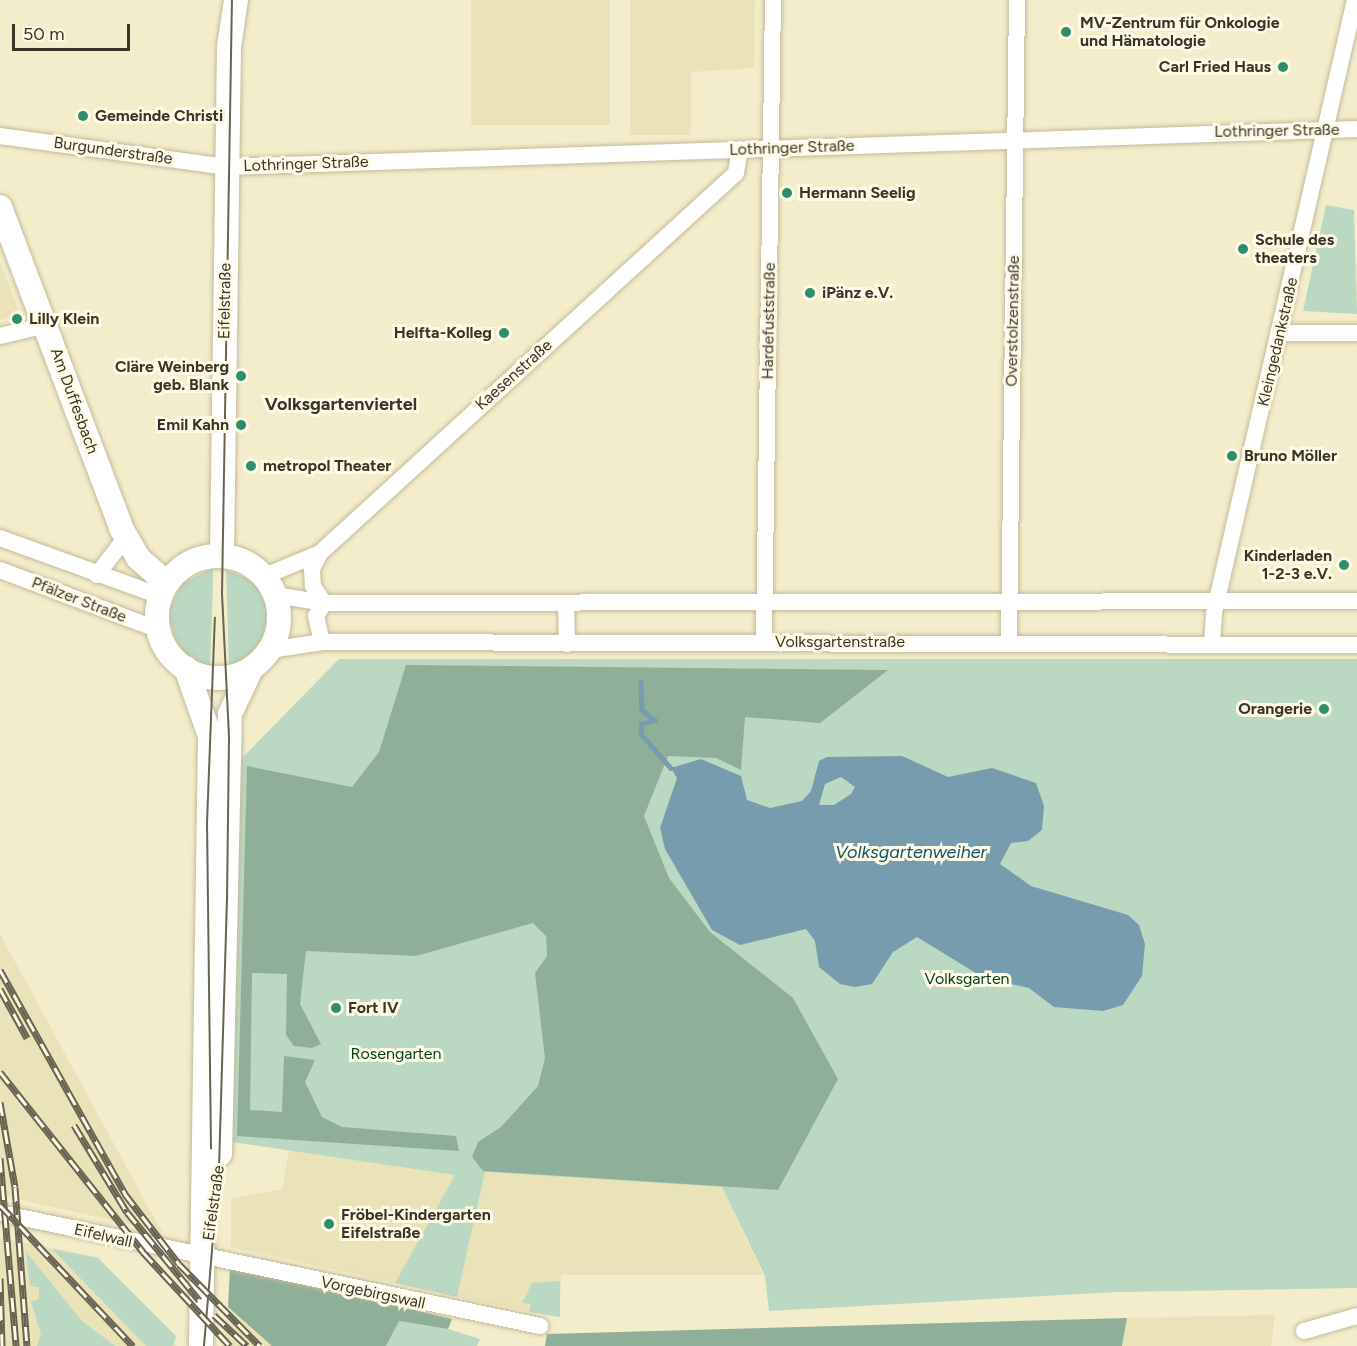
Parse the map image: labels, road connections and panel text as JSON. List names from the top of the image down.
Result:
{
  "streets": {
    "street": [
      "Lothringer Straße",
      "Burgunderstraße",
      "Eifelstraße",
      "Hardefuststraße",
      "Overstolzenstraße",
      "Kleingedankstraße",
      "Kaesenstraße",
      "Am Duffesbach",
      "Pfälzer Straße",
      "Volksgartenstraße",
      "Eifelwall",
      "Vorgebirgswall"
    ]
  },
  "crossings": [
    ["Lothringer Straße", "Burgunderstraße"],
    ["Lothringer Straße", "Eifelstraße"],
    ["Lothringer Straße", "Hardefuststraße"],
    ["Lothringer Straße", "Overstolzenstraße"],
    ["Lothringer Straße", "Kleingedankstraße"],
    ["Lothringer Straße", "Kaesenstraße"],
    ["Burgunderstraße", "Eifelstraße"],
    ["Eifelstraße", "Kaesenstraße"],
    ["Eifelstraße", "Am Duffesbach"],
    ["Eifelstraße", "Pfälzer Straße"],
    ["Eifelstraße", "Volksgartenstraße"],
    ["Eifelstraße", "Eifelwall"],
    ["Eifelstraße", "Vorgebirgswall"],
    ["Hardefuststraße", "Volksgartenstraße"],
    ["Overstolzenstraße", "Volksgartenstraße"],
    ["Kleingedankstraße", "Volksgartenstraße"],
    ["Kaesenstraße", "Am Duffesbach"],
    ["Kaesenstraße", "Pfälzer Straße"],
    ["Kaesenstraße", "Volksgartenstraße"],
    ["Am Duffesbach", "Pfälzer Straße"],
    ["Am Duffesbach", "Volksgartenstraße"],
    ["Pfälzer Straße", "Volksgartenstraße"],
    ["Eifelwall", "Vorgebirgswall"]
  ],
  "districts": ["Volksgartenviertel"],
  "water": ["Volksgartenweiher"],
  "parks": ["Volksgarten", "Rosengarten"],
  "places": [
    "MV-Zentrum für Onkologie und Hämatologie",
    "Carl Fried Haus",
    "Gemeinde Christi",
    "Hermann Seelig",
    "Schule des theaters",
    "iPänz e.V.",
    "Lilly Klein",
    "Helfta-Kolleg",
    "Cläre Weinberg geb. Blank",
    "Emil Kahn",
    "Bruno Möller",
    "metropol Theater",
    "Kinderladen 1-2-3 e.V.",
    "Orangerie",
    "Fort IV",
    "Fröbel-Kindergarten Eifelstraße"
  ],
  "scale_bar": "50 m"
}
